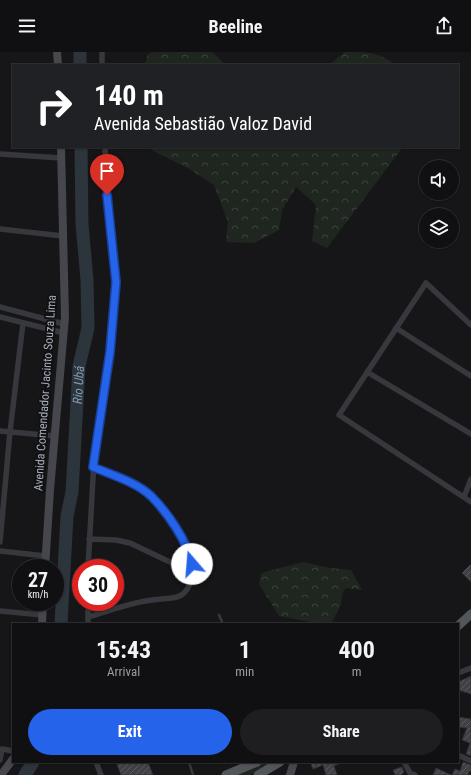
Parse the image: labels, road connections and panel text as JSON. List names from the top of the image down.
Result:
{
  "streets": {
    "street": ["Avenida Comendador Jacinto Souza Lima"]
  },
  "water": ["Rio Ubá"],
  "page": {
    "header": "Beeline",
    "turn": ["140 m", "Avenida Sebastião Valoz David"],
    "speed": "27 km/h",
    "limit": "30",
    "eta": [
      "15:43",
      "Arrival",
      "1",
      "min",
      "400",
      "m"
    ],
    "buttons": ["Exit", "Share"]
  }
}
